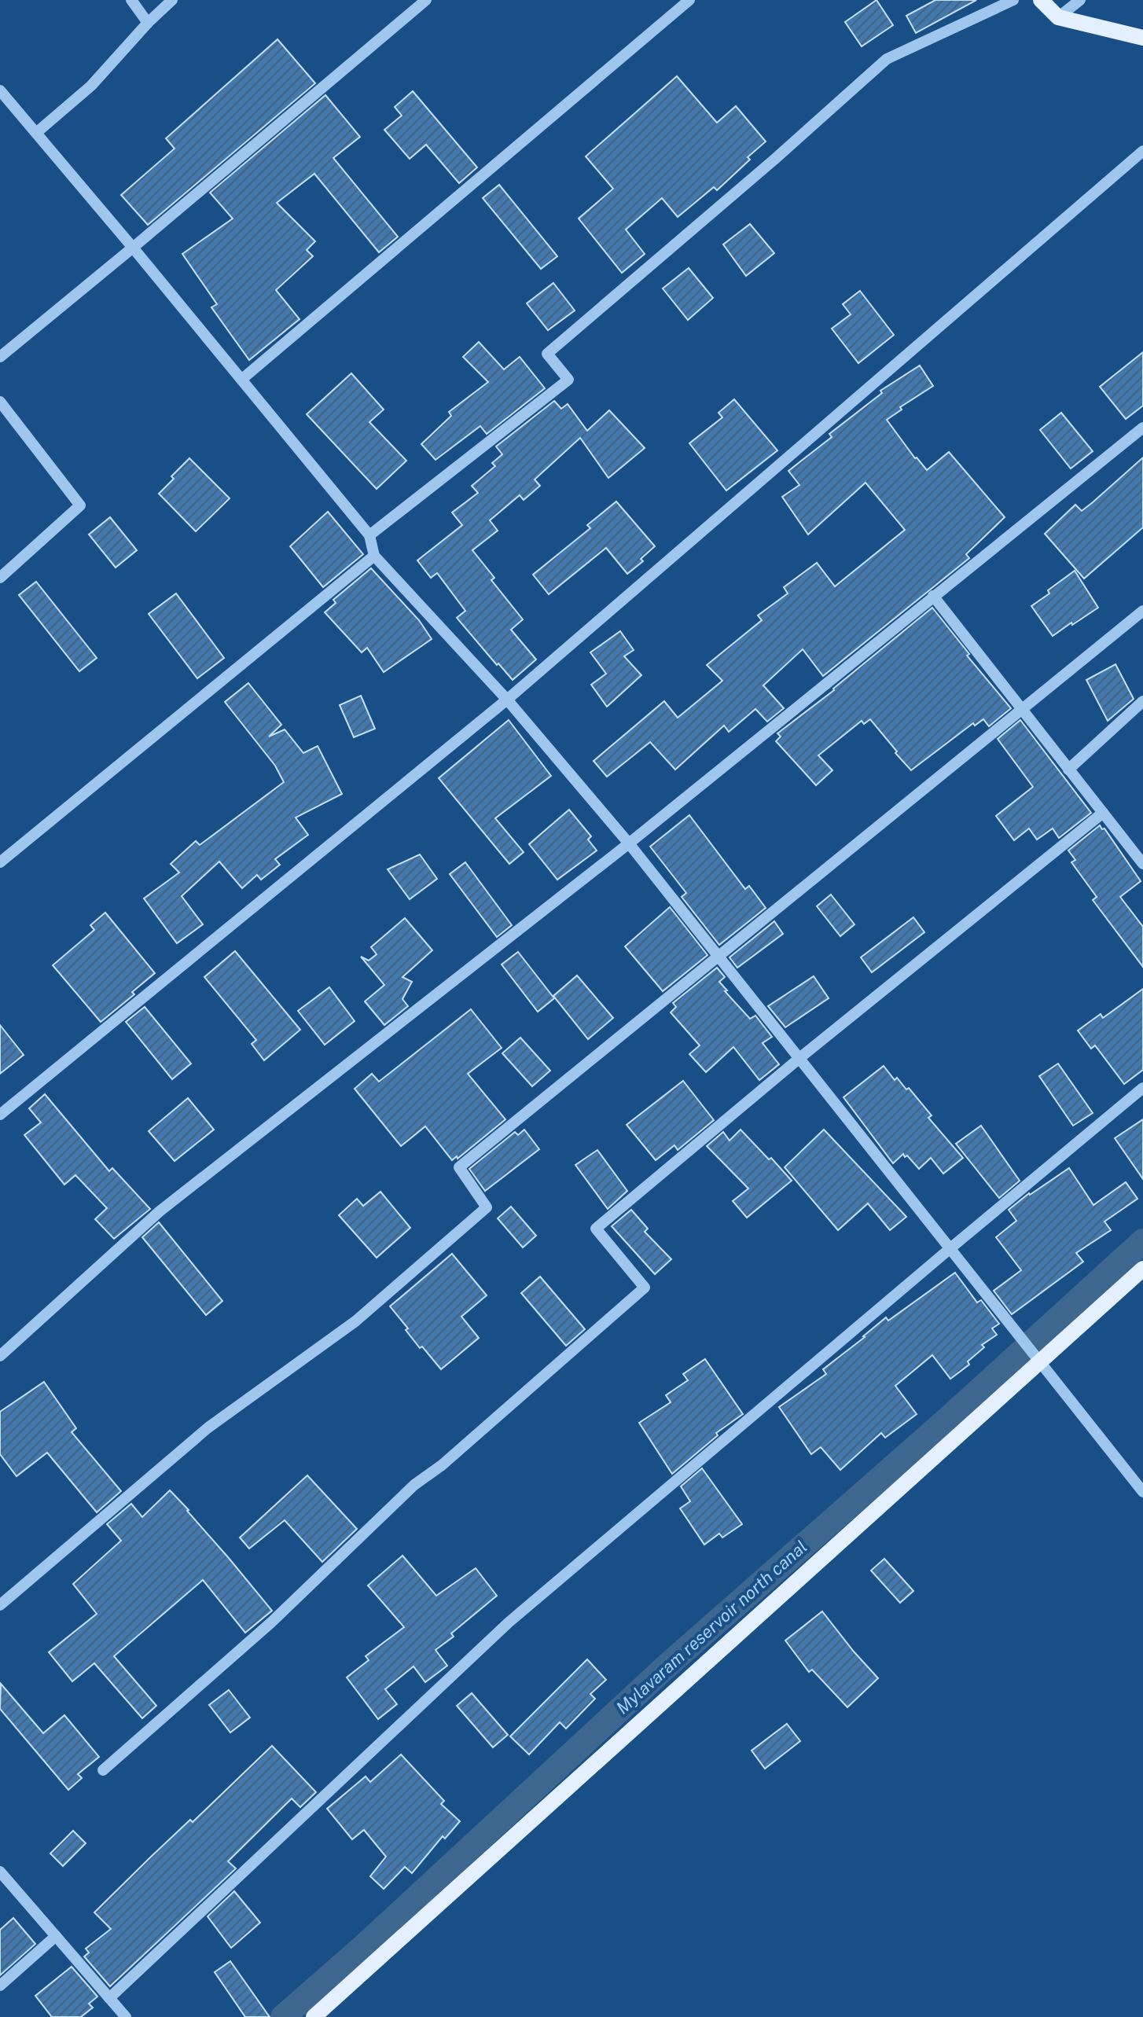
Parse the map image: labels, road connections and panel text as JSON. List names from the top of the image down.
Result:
{
  "water": ["Mylavaram reservoir north canal"]
}
